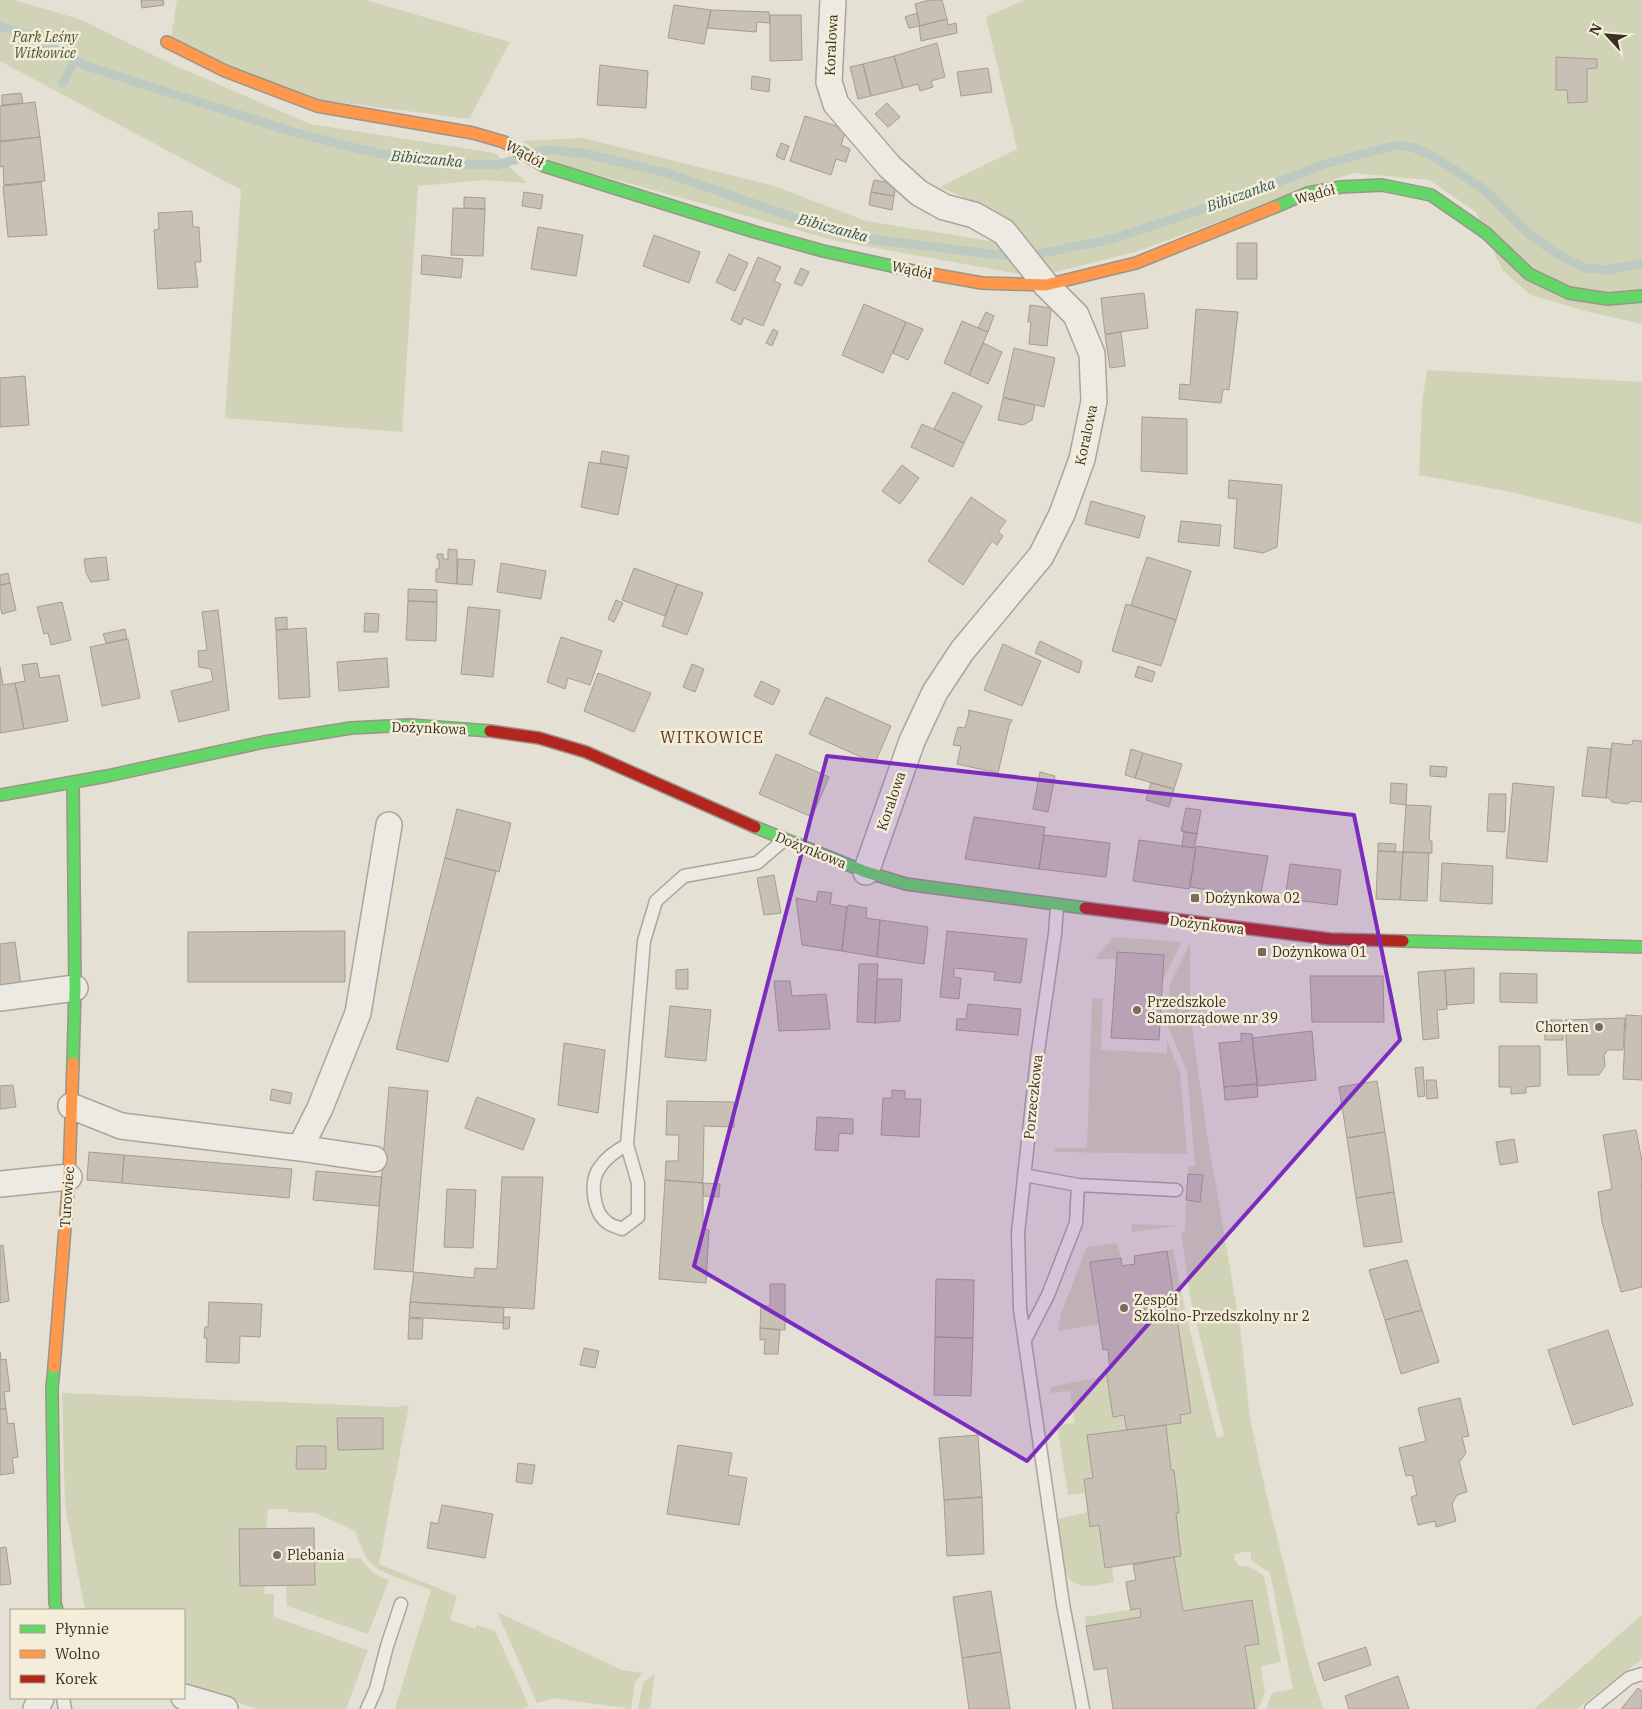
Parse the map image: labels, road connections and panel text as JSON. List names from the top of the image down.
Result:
{
  "streets": {
    "street": [
      "Koralowa",
      "Wądół",
      "Dożynkowa",
      "Turowiec"
    ],
    "lane": ["Porzeczkowa"]
  },
  "crossings": [
    ["Koralowa", "Wądół"],
    ["Koralowa", "Dożynkowa"],
    ["Dożynkowa", "Porzeczkowa"],
    ["Dożynkowa", "Turowiec"]
  ],
  "districts": ["WITKOWICE"],
  "water": ["Bibiczanka"],
  "parks": ["Park Leśny Witkowice"],
  "places": {
    "transit": ["Dożynkowa 02", "Dożynkowa 01"],
    "other": [
      "Przedszkole Samorządowe nr 39",
      "Chorten",
      "Zespół Szkolno-Przedszkolny nr 2",
      "Plebania"
    ]
  },
  "legend": ["Płynnie", "Wolno", "Korek"],
  "north": "top left"
}
